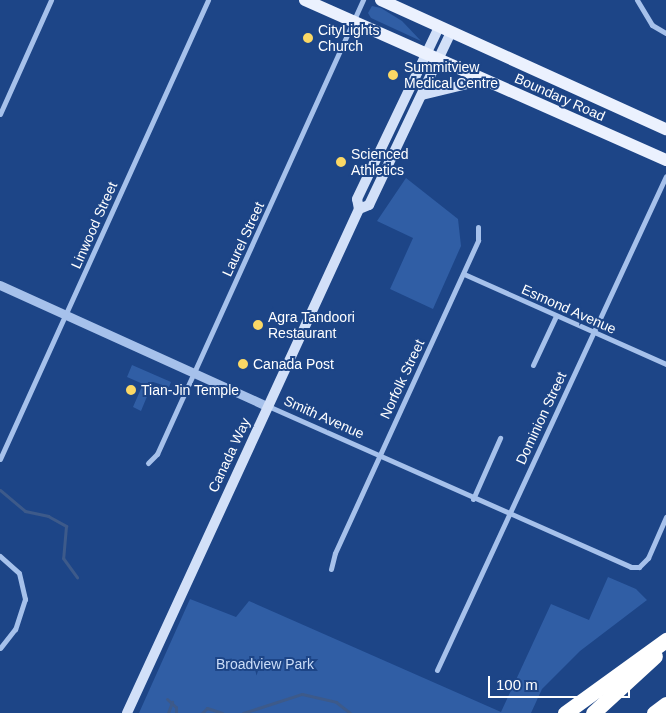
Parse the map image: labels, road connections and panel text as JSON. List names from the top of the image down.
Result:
{
  "streets": {
    "main road": ["Boundary Road", "Canada Way"],
    "street": [
      "Linwood Street",
      "Laurel Street",
      "Esmond Avenue",
      "Norfolk Street",
      "Smith Avenue",
      "Dominion Street"
    ]
  },
  "crossings": [
    ["Boundary Road", "Laurel Street"],
    ["Boundary Road", "Canada Way"],
    ["Linwood Street", "Smith Avenue"],
    ["Laurel Street", "Smith Avenue"],
    ["Esmond Avenue", "Norfolk Street"],
    ["Esmond Avenue", "Dominion Street"],
    ["Norfolk Street", "Smith Avenue"],
    ["Smith Avenue", "Dominion Street"],
    ["Smith Avenue", "Canada Way"]
  ],
  "parks": ["Broadview Park"],
  "places": [
    "CityLights Church",
    "Summitview Medical Centre",
    "Scienced Athletics",
    "Agra Tandoori Restaurant",
    "Canada Post",
    "Tian-Jin Temple"
  ],
  "scale_bar": "100 m"
}
